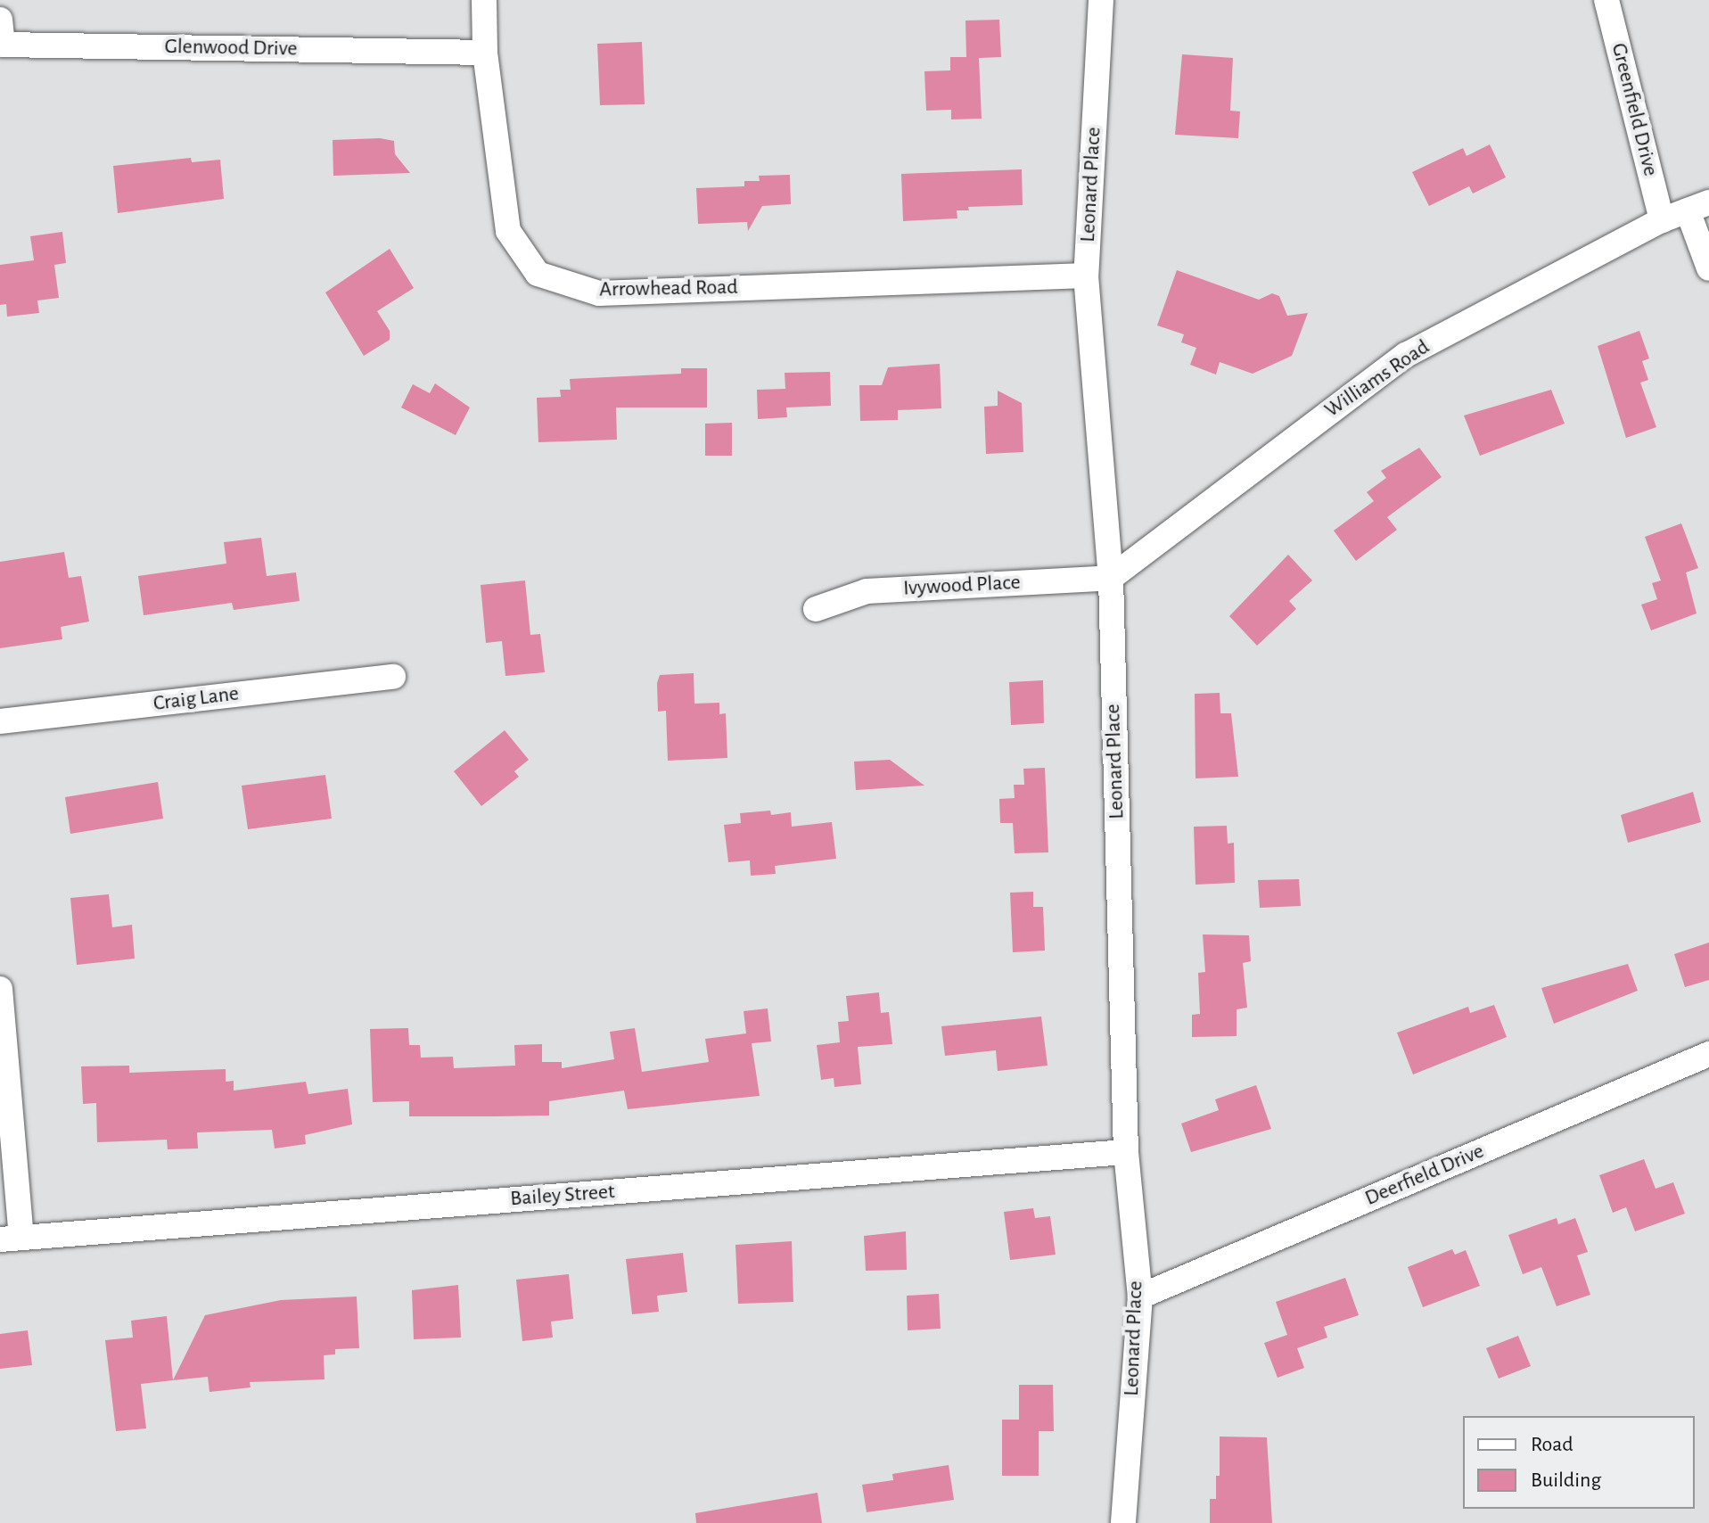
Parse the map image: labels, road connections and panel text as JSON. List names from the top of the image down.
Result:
{
  "streets": {
    "street": [
      "Glenwood Drive",
      "Greenfield Drive",
      "Leonard Place",
      "Arrowhead Road",
      "Williams Road",
      "Ivywood Place",
      "Craig Lane",
      "Deerfield Drive",
      "Bailey Street"
    ]
  },
  "crossings": [
    ["Glenwood Drive", "Arrowhead Road"],
    ["Greenfield Drive", "Williams Road"],
    ["Leonard Place", "Arrowhead Road"],
    ["Leonard Place", "Williams Road"],
    ["Leonard Place", "Ivywood Place"],
    ["Leonard Place", "Deerfield Drive"],
    ["Leonard Place", "Bailey Street"],
    ["Williams Road", "Ivywood Place"]
  ],
  "legend": ["Road", "Building"]
}
